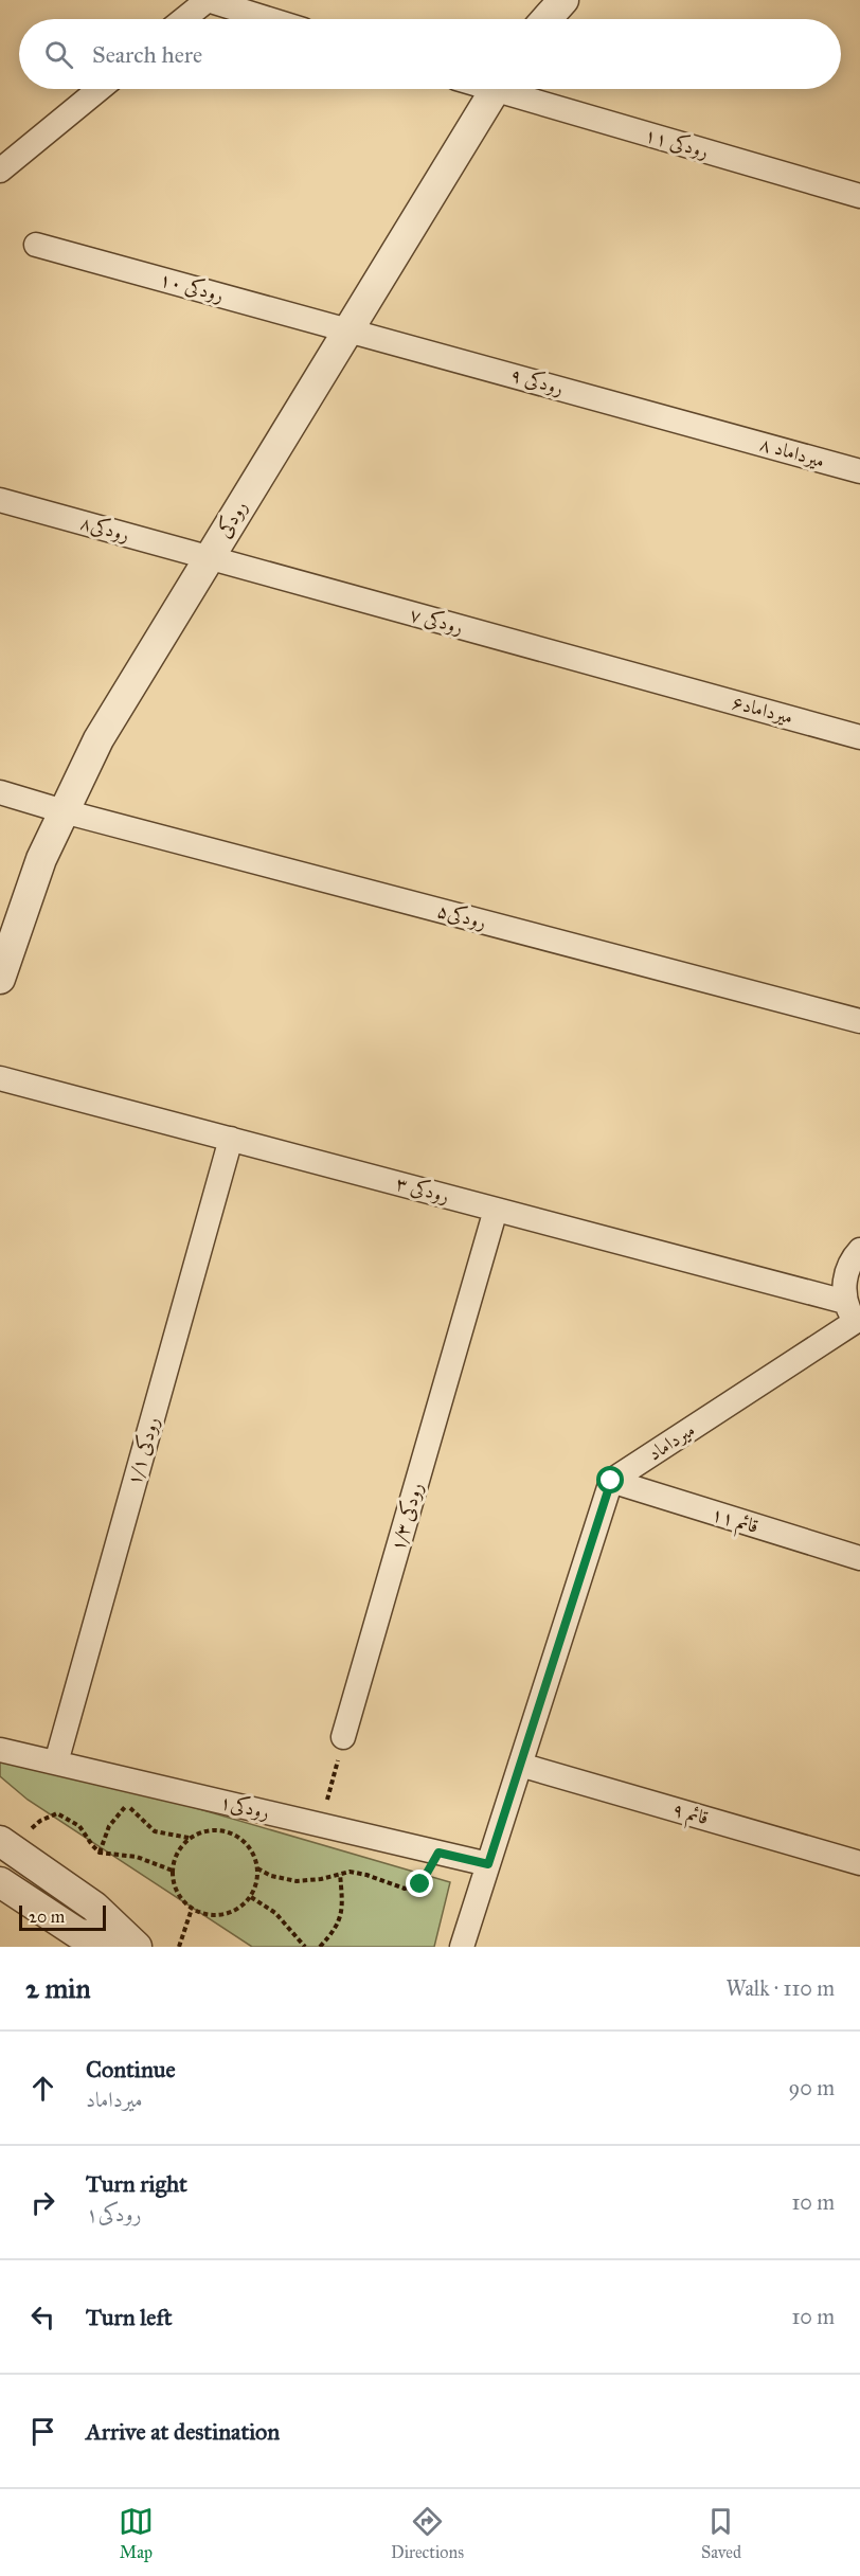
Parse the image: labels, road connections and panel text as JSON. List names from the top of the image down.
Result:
{
  "streets": {
    "street": [
      "رودکی ۱۱",
      "رودکی ۱۰",
      "رودکی ۹",
      "میرداماد ۸",
      "رودکی",
      "رودکی۸",
      "رودکی ۷",
      "میرداماد۶",
      "رودکی۵",
      "رودکی ۳",
      "میرداماد",
      "رودکی ۱/۱",
      "رودکی ۱/۳",
      "قائم ۱۱",
      "رودکی۱",
      "قائم ۹"
    ]
  },
  "crossings": [
    ["رودکی ۱۰", "رودکی ۹"],
    ["رودکی ۱۰", "رودکی"],
    ["رودکی ۹", "میرداماد ۸"],
    ["رودکی ۹", "رودکی"],
    ["رودکی", "رودکی۸"],
    ["رودکی", "رودکی ۷"],
    ["رودکی", "رودکی۵"],
    ["رودکی۸", "رودکی ۷"],
    ["رودکی ۷", "میرداماد۶"],
    ["رودکی ۳", "میرداماد"],
    ["رودکی ۳", "رودکی ۱/۱"],
    ["رودکی ۳", "رودکی ۱/۳"],
    ["میرداماد", "قائم ۱۱"],
    ["رودکی ۱/۱", "رودکی۱"]
  ],
  "scale_bar": "20 m",
  "page": {
    "search": "Search here",
    "scale": "20 m",
    "heading": ["2 min", "Walk · 110 m"],
    "list": [
      ["Continue", "میرداماد", "90 m"],
      ["Turn right", "رودکی۱", "10 m"],
      ["Turn left", "10 m"],
      "Arrive at destination"
    ],
    "nav": ["Map", "Directions", "Saved"]
  }
}
